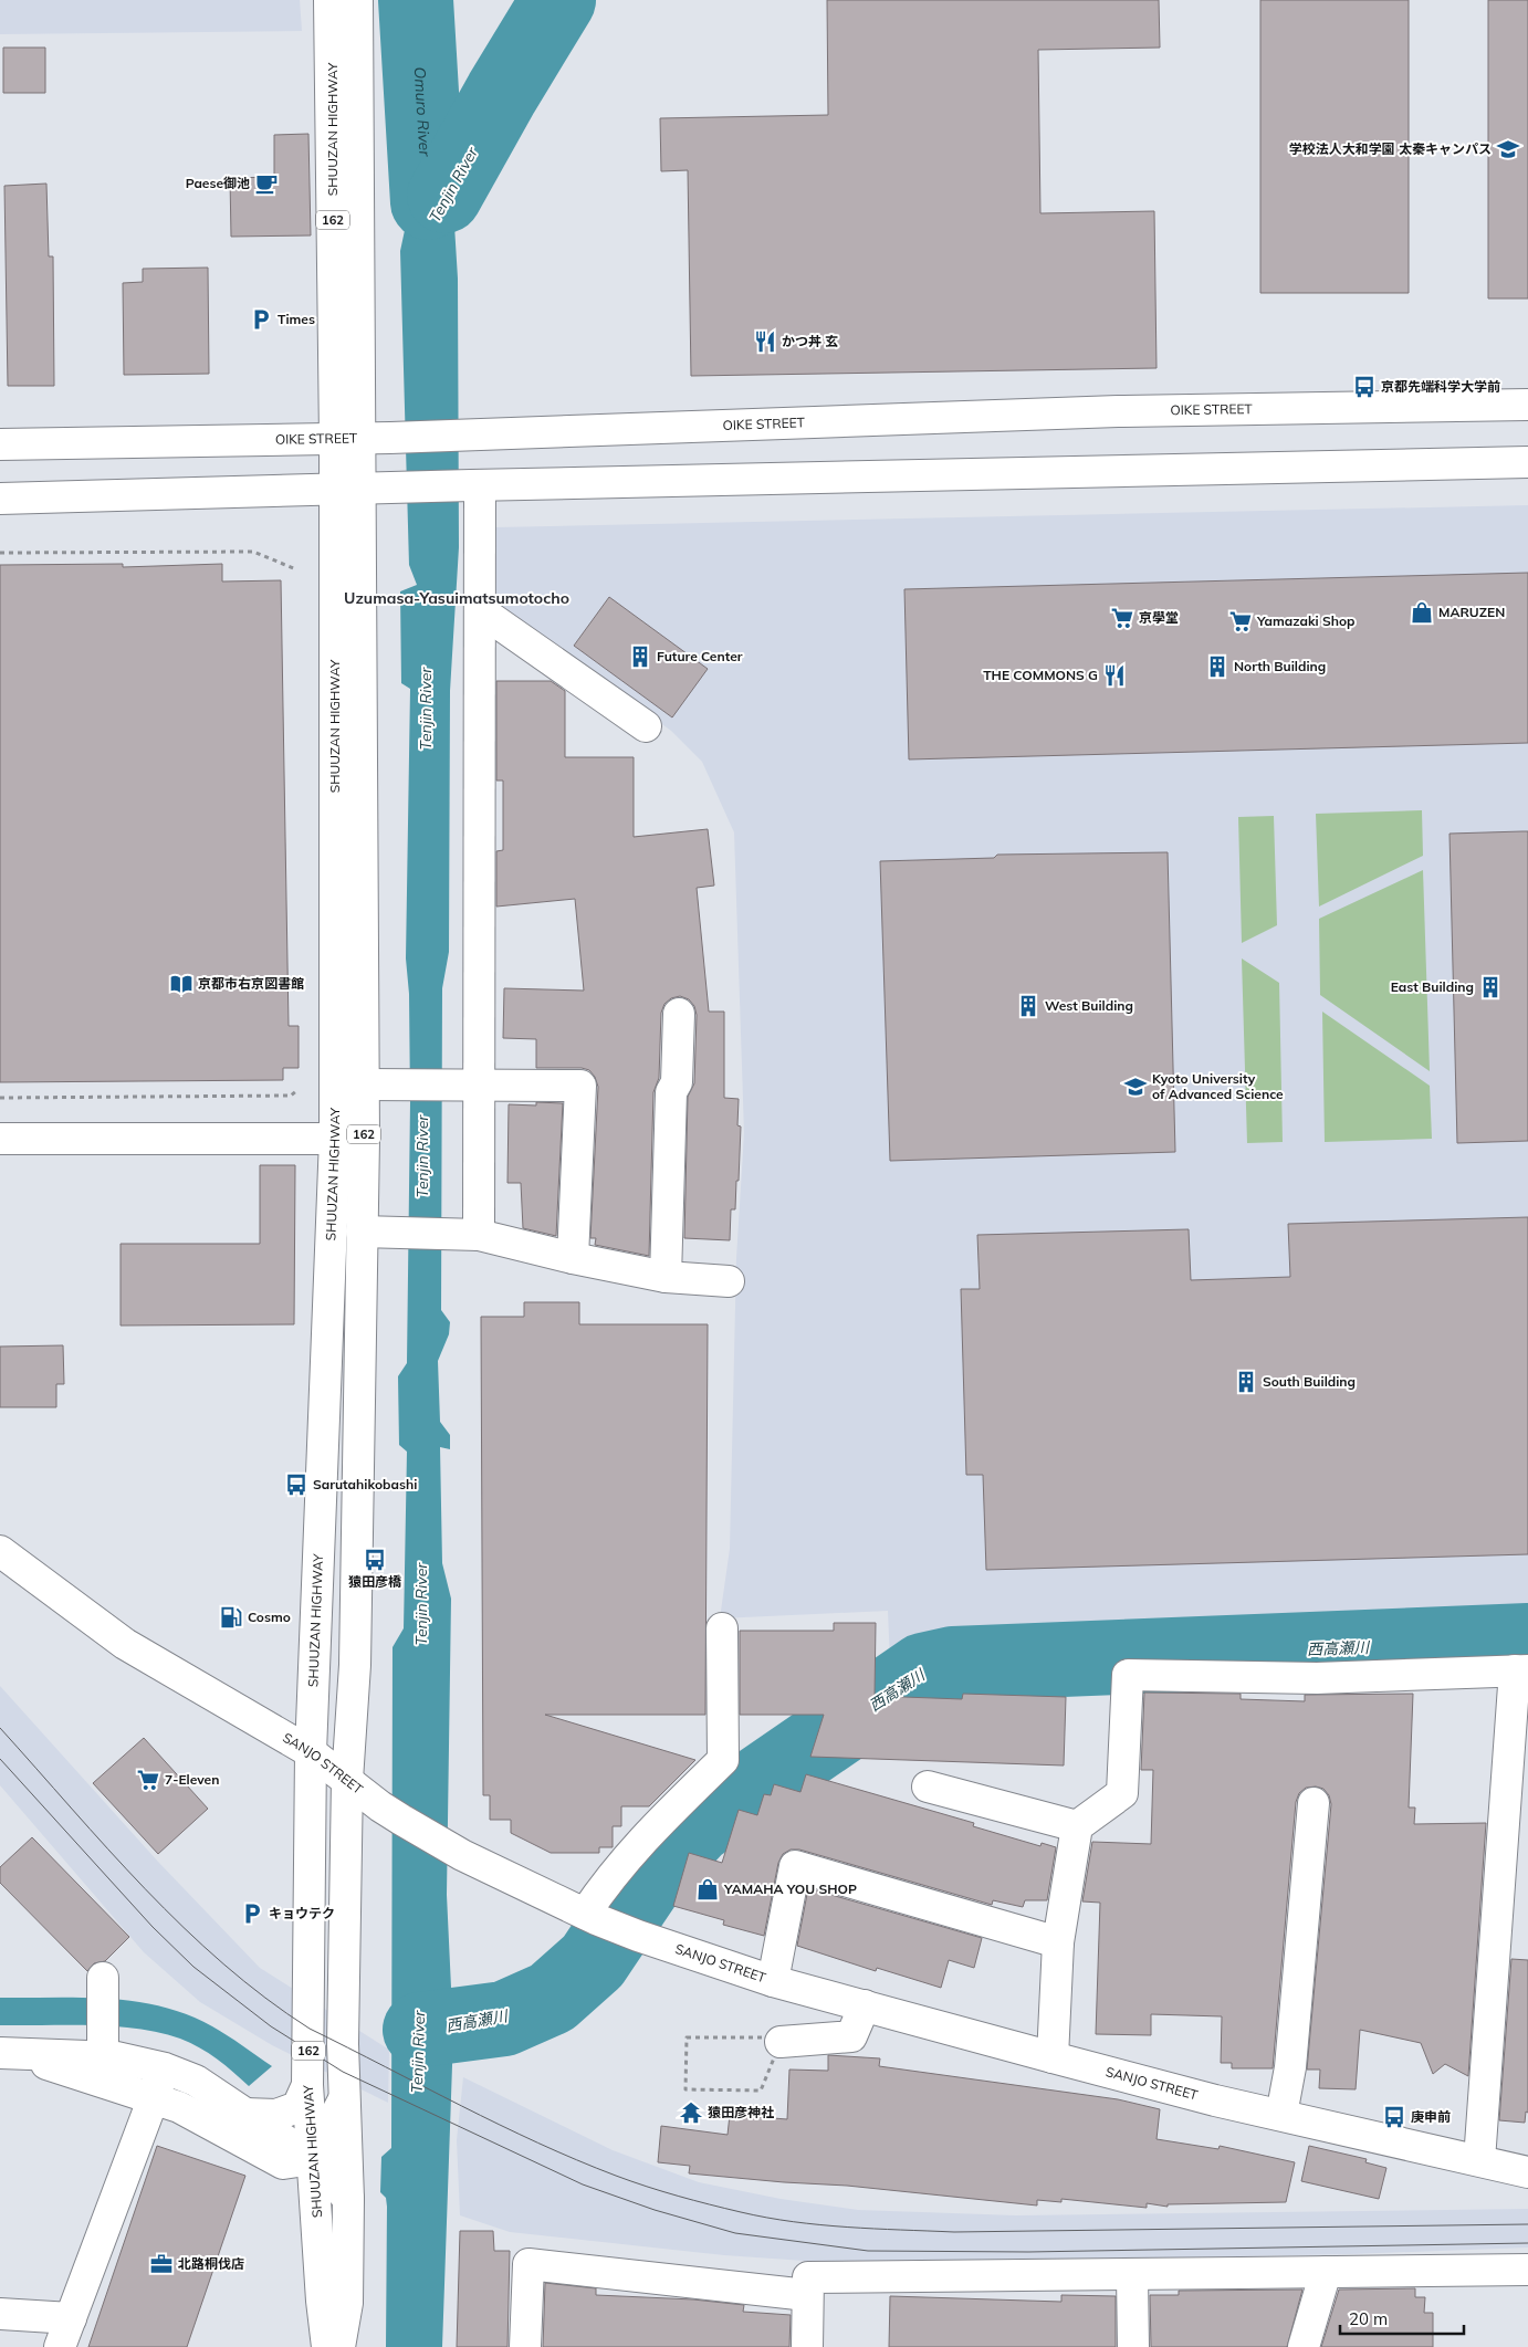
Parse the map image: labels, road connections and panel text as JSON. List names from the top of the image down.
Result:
{
  "streets": {
    "main road": [
      "SHUUZAN HIGHWAY",
      "162",
      "OIKE STREET",
      "SANJO STREET"
    ]
  },
  "crossings": [
    ["SHUUZAN HIGHWAY", "OIKE STREET"],
    ["SHUUZAN HIGHWAY", "SANJO STREET"]
  ],
  "districts": ["Uzumasa-Yasuimatsumotocho"],
  "water": ["Omuro River", "Tenjin River", "西高瀬川"],
  "places": {
    "school or university": ["学校法人大和学園 太秦キャンパス", "Kyoto University of Advanced Science"],
    "cafe": ["Paese御池"],
    "parking": ["Times", "キョウテク"],
    "restaurant": ["かつ丼 玄", "THE COMMONS G"],
    "bus stop": [
      "京都先端科学大学前",
      "Sarutahikobashi",
      "猿田彦橋",
      "庚申前"
    ],
    "shop": ["MARUZEN", "YAMAHA YOU SHOP"],
    "supermarket": ["京學堂", "Yamazaki Shop", "7-Eleven"],
    "building": [
      "Future Center",
      "North Building",
      "East Building",
      "West Building",
      "South Building"
    ],
    "library": ["京都市右京図書館"],
    "fuel station": ["Cosmo"],
    "temple": ["猿田彦神社"],
    "office": ["北路桐伐店"]
  },
  "scale_bar": "20 m"
}
